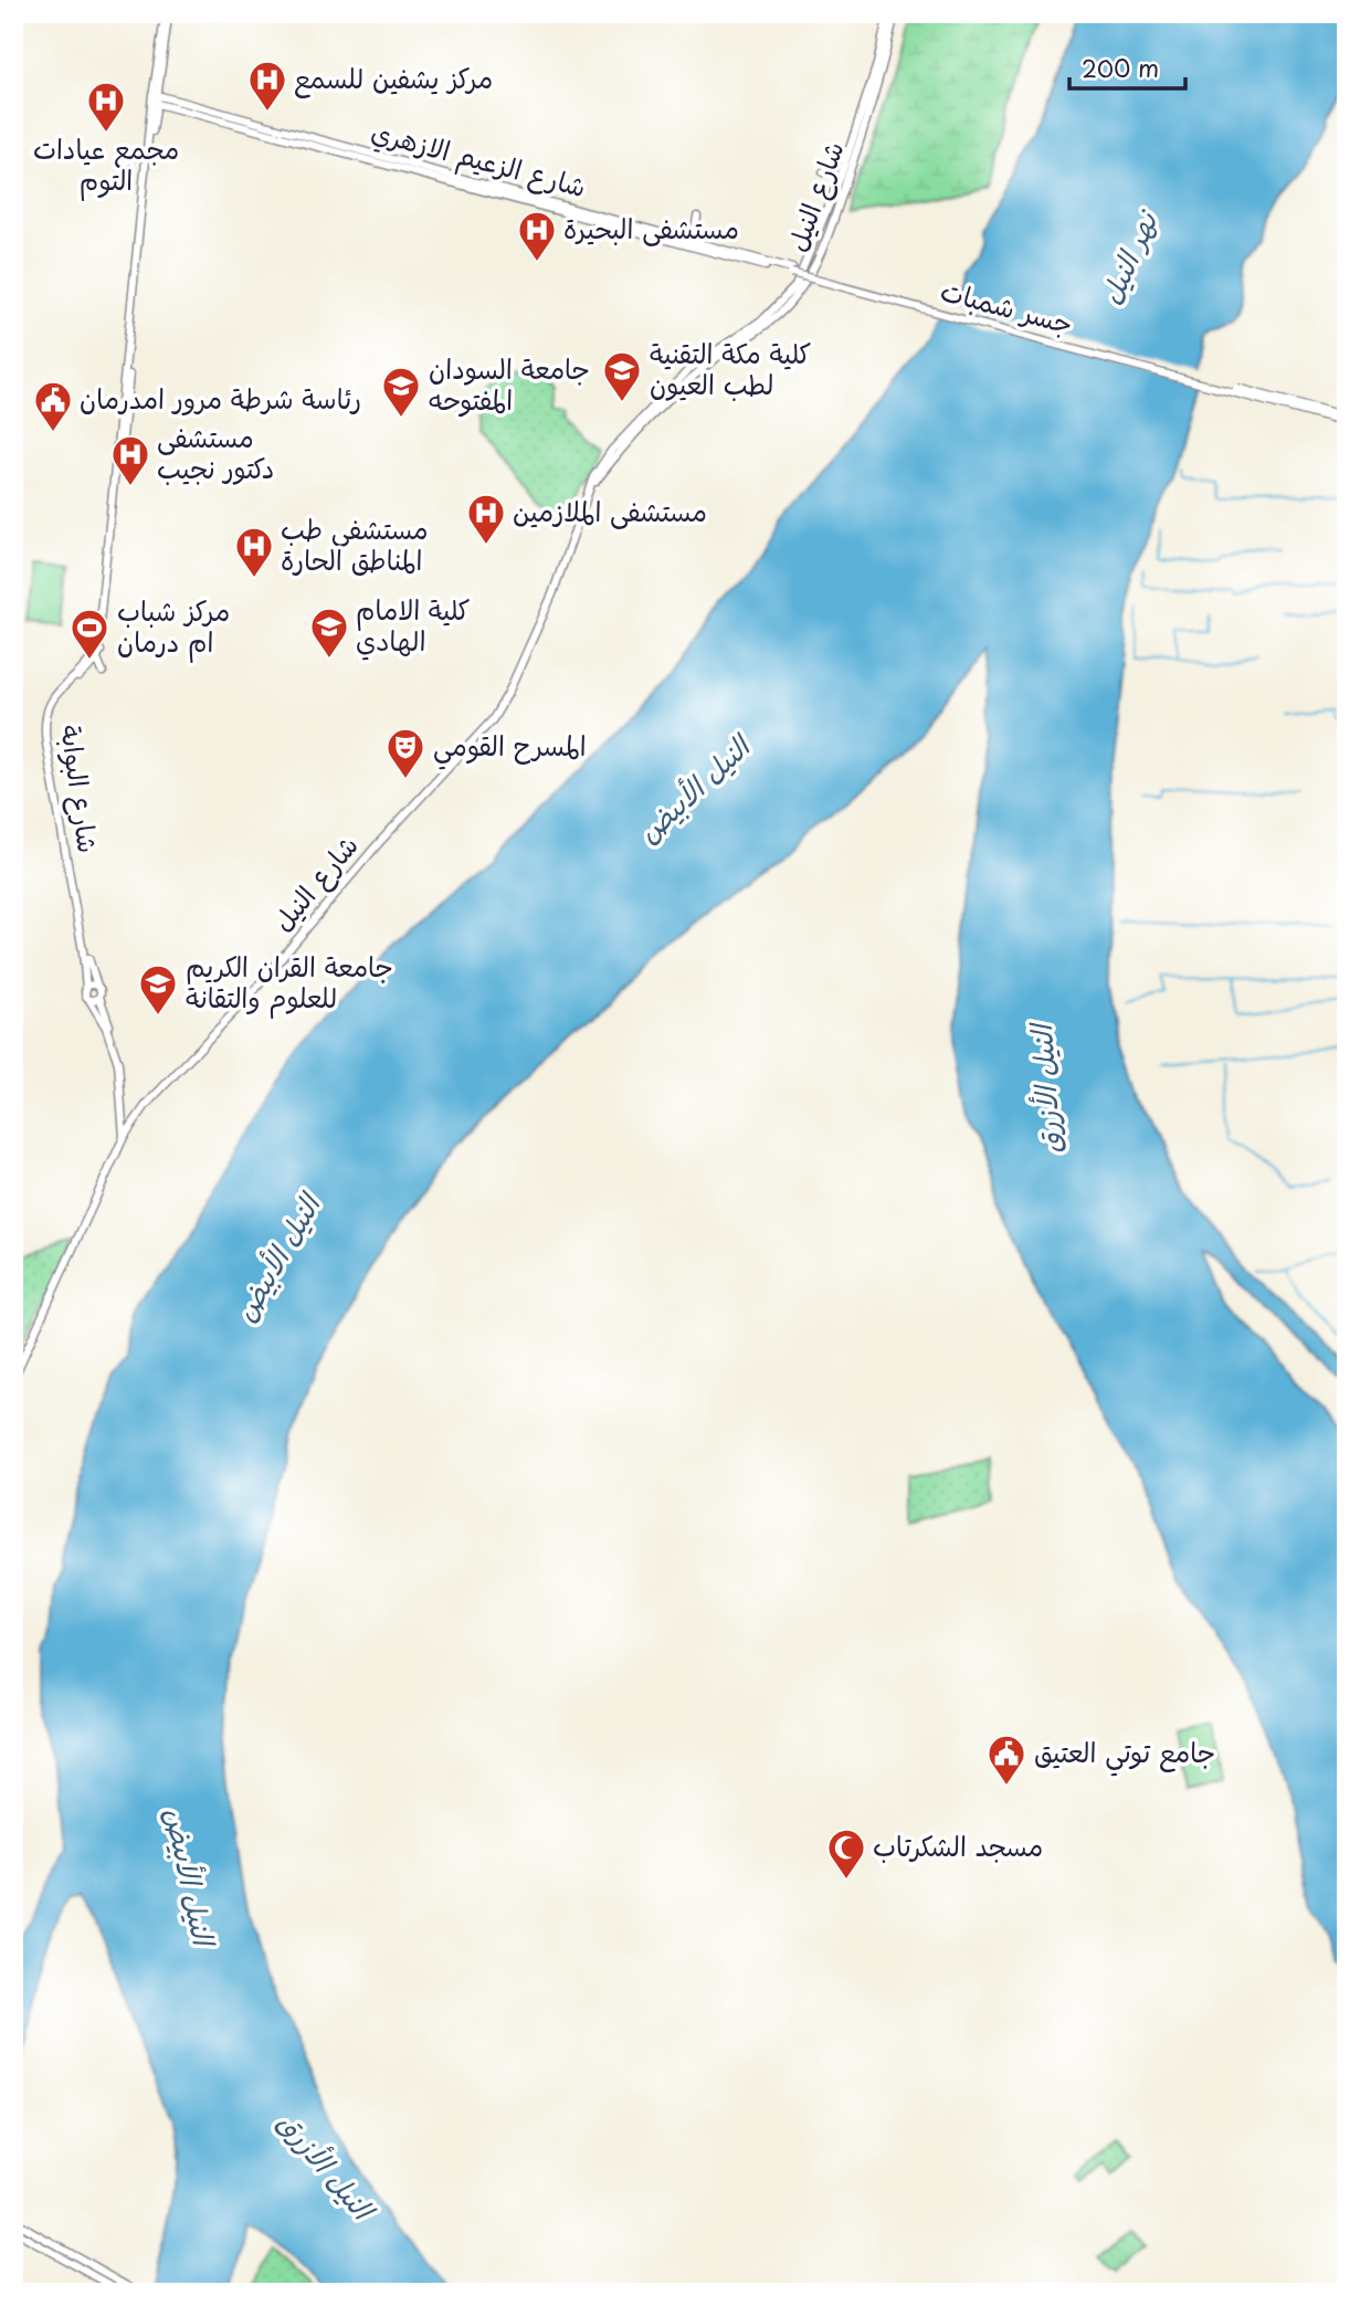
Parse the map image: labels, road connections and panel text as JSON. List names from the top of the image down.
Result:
{
  "streets": {
    "main road": [
      "شارع الزعيم الازهري",
      "شارع النيل",
      "جسر شمبات",
      "شارع البوابة"
    ]
  },
  "crossings": [
    ["شارع الزعيم الازهري", "جسر شمبات"]
  ],
  "water": ["نهر النيل", "النيل الأبيض", "النيل الأزرق"],
  "places": {
    "hospital": [
      "مركز يشفين للسمع",
      "مجمع عيادات التوم",
      "مستشفى البحيرة",
      "مستشفى دكتور نجيب",
      "مستشفى الملازمين",
      "مستشفى طب المناطق الحارة"
    ],
    "school or university": [
      "كلية مكة التقنية لطب العيون",
      "جامعة السودان المفتوحه",
      "كلية الامام الهادي",
      "جامعة القران الكريم للعلوم والتقانة"
    ],
    "public building": ["رئاسة شرطة مرور امدرمان", "جامع توتي العتيق"],
    "sports": ["مركز شباب ام درمان"],
    "theatre": ["المسرح القومي"],
    "mosque": ["مسجد الشكرتاب"]
  },
  "scale_bar": "200 m"
}
